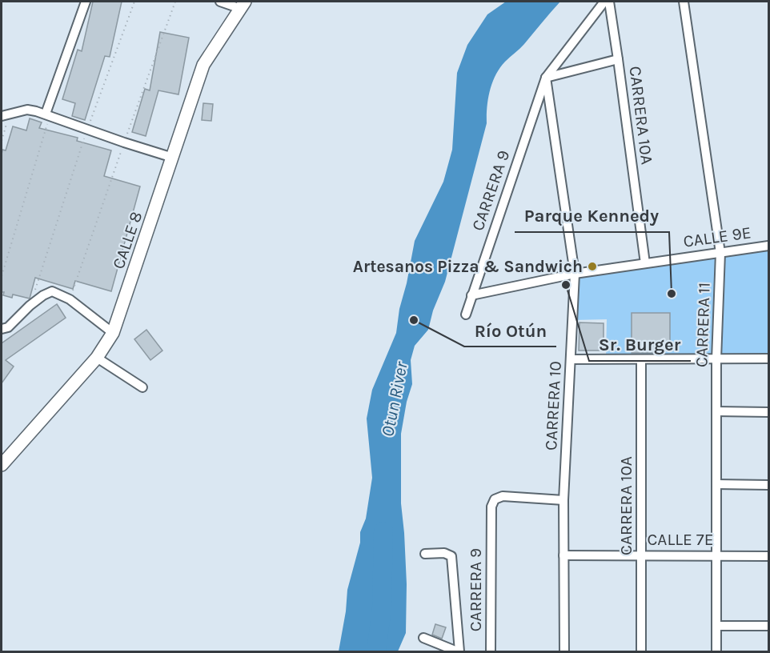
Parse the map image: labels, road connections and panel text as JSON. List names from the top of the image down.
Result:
{
  "streets": {
    "street": [
      "CARRERA 10A",
      "CARRERA 9",
      "CALLE 9E",
      "CALLE 8",
      "CARRERA 11",
      "CARRERA 10",
      "CALLE 7E"
    ]
  },
  "crossings": [
    ["CARRERA 10A", "CALLE 9E"],
    ["CARRERA 10A", "CALLE 7E"],
    ["CARRERA 9", "CALLE 9E"],
    ["CARRERA 9", "CARRERA 10"],
    ["CALLE 9E", "CARRERA 11"],
    ["CALLE 9E", "CARRERA 10"],
    ["CARRERA 11", "CALLE 7E"],
    ["CARRERA 10", "CALLE 7E"]
  ],
  "water": ["Otun River"],
  "places": [
    "Artesanos Pizza & Sandwich",
    "Sr. Burger",
    "Parque Kennedy",
    "Río Otún"
  ]
}
